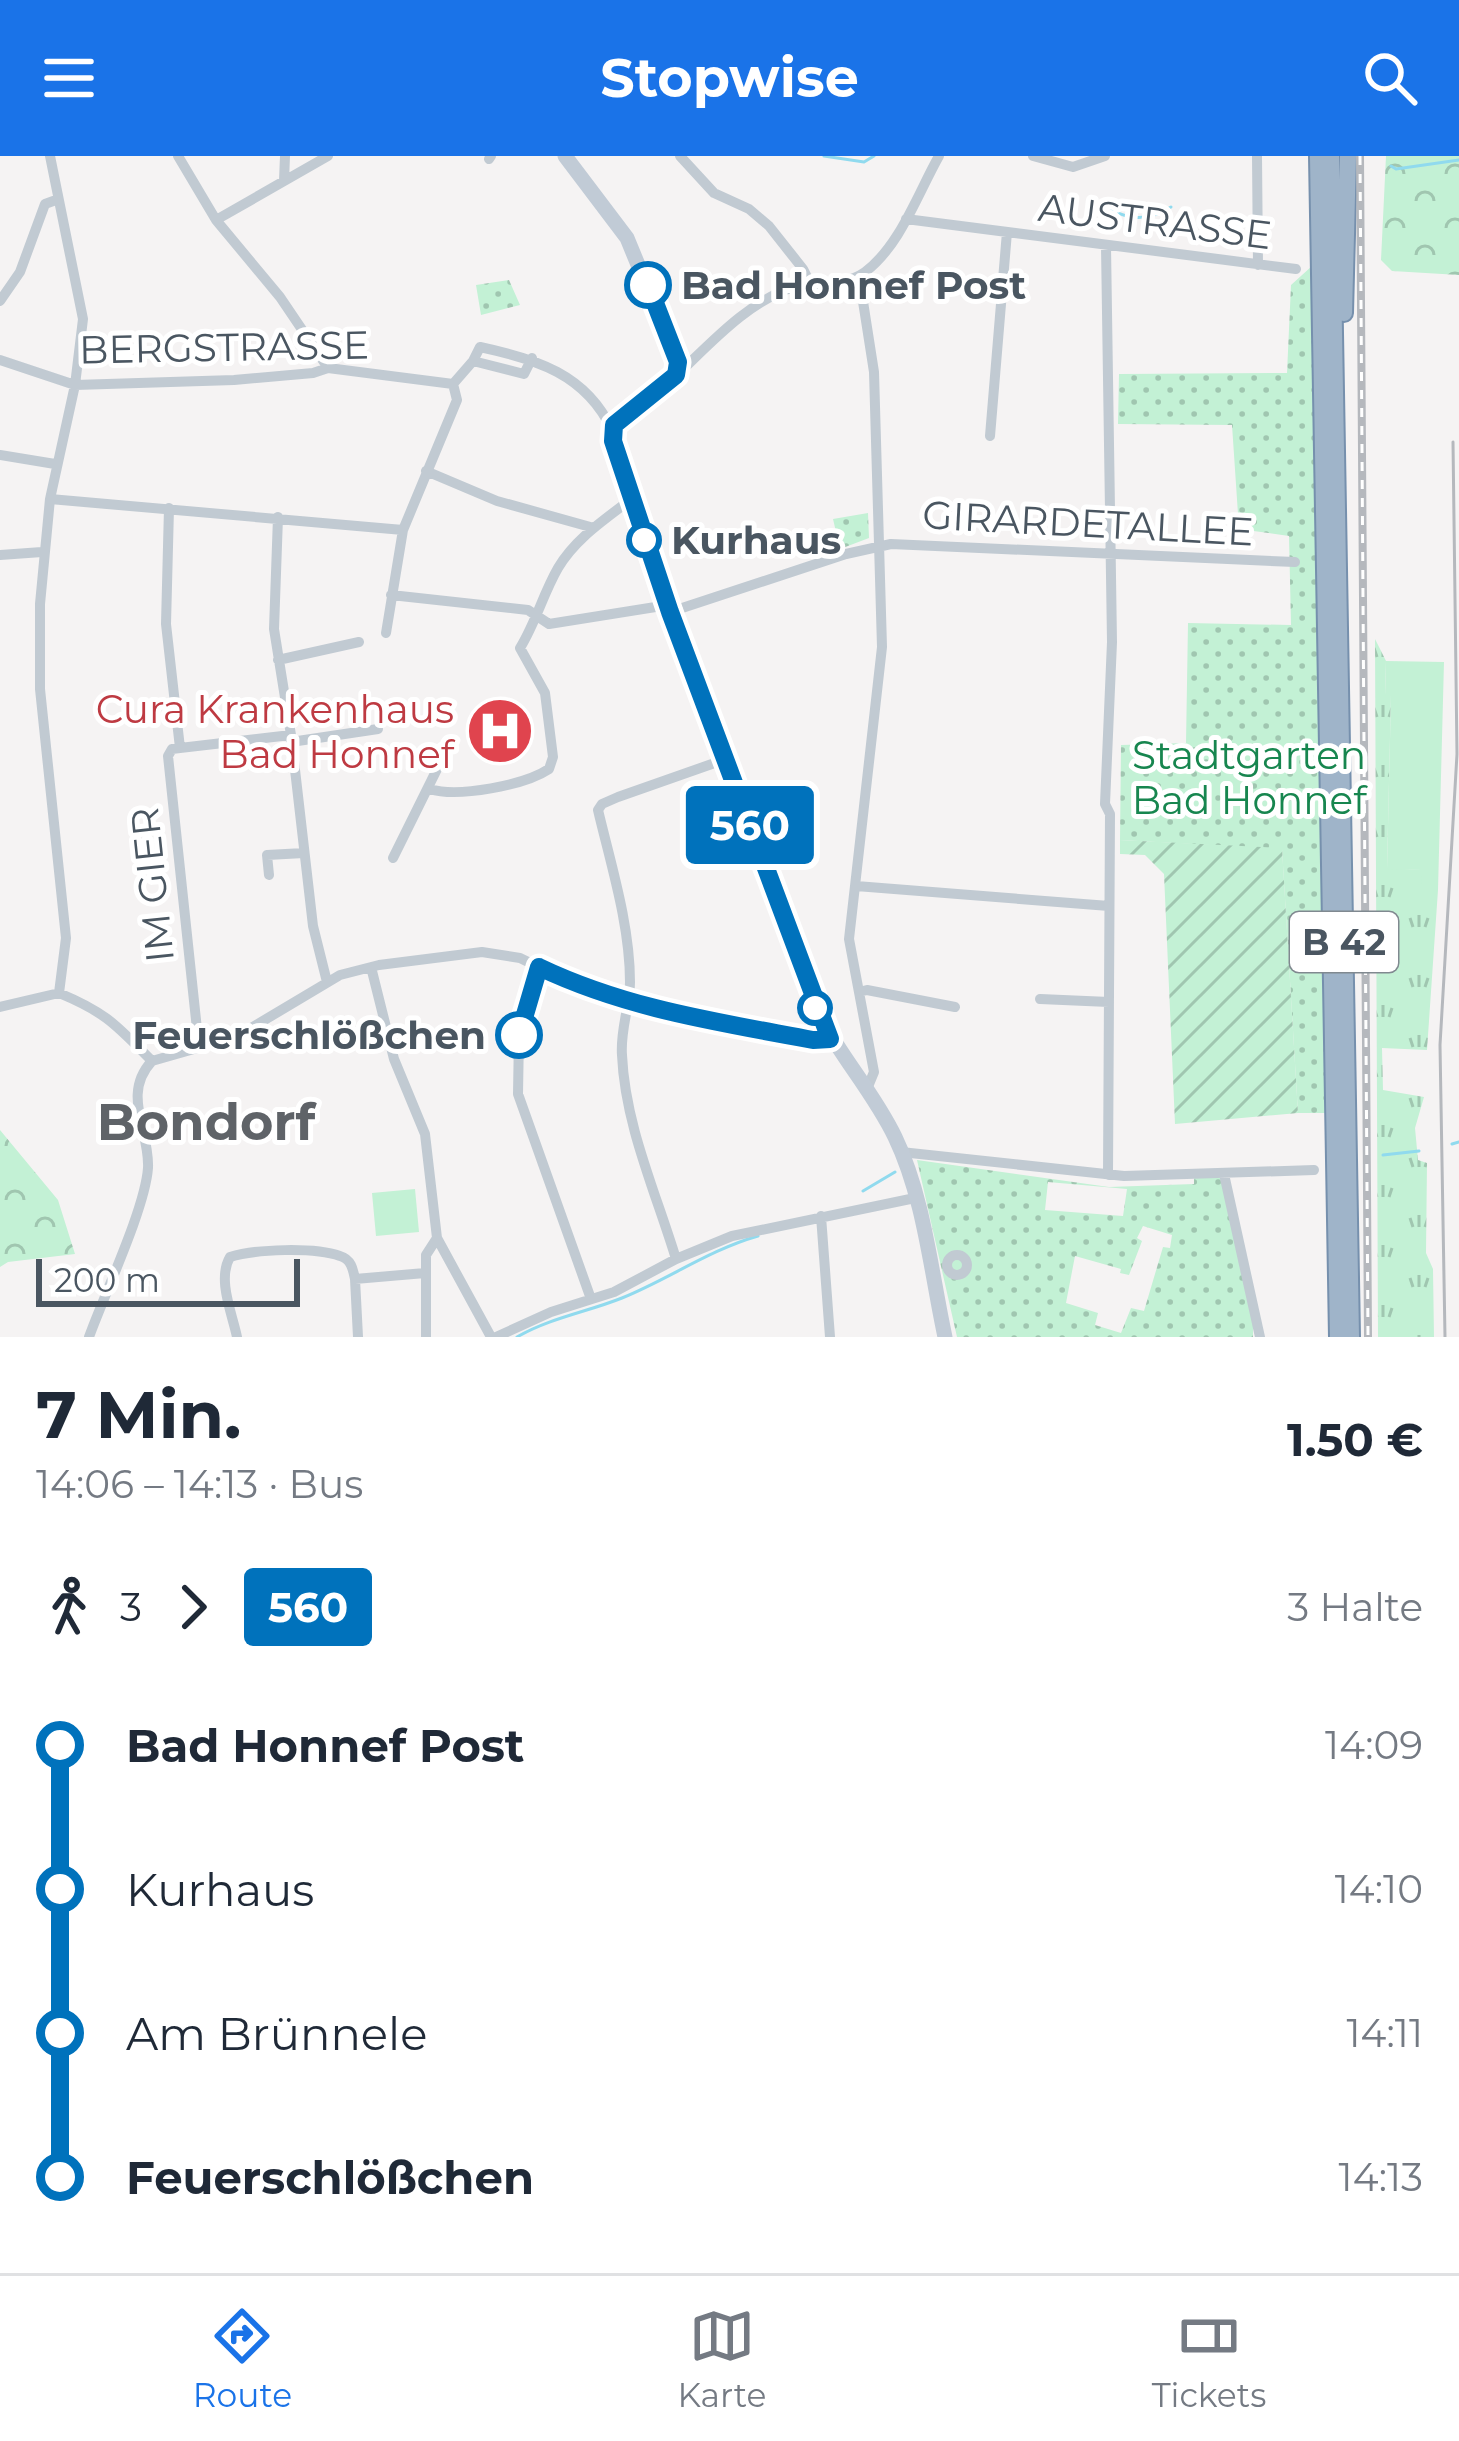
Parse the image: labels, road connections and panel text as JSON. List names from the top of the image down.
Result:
{
  "streets": {
    "highway": ["B 42"],
    "street": [
      "AUSTRASSE",
      "BERGSTRASSE",
      "GIRARDETALLEE",
      "IM GIER"
    ]
  },
  "districts": ["Bondorf"],
  "parks": ["Stadtgarten Bad Honnef"],
  "places": {
    "other": ["Bad Honnef Post", "Kurhaus", "Feuerschlößchen"],
    "hospital": ["Cura Krankenhaus Bad Honnef"]
  },
  "lines": ["bus line 560"],
  "scale_bar": "200 m",
  "page": {
    "header": "Stopwise",
    "on_map": "560",
    "scale": "200 m",
    "heading": ["7 Min.", "14:06 – 14:13 · Bus", "1.50 €"],
    "legs": ["3", "560", "3 Halte"],
    "list": [
      {
        "name": "Bad Honnef Post",
        "value": "14:09"
      },
      {
        "name": "Kurhaus",
        "value": "14:10"
      },
      {
        "name": "Am Brünnele",
        "value": "14:11"
      },
      {
        "name": "Feuerschlößchen",
        "value": "14:13"
      }
    ],
    "tabs": ["Route", "Karte", "Tickets"]
  }
}
